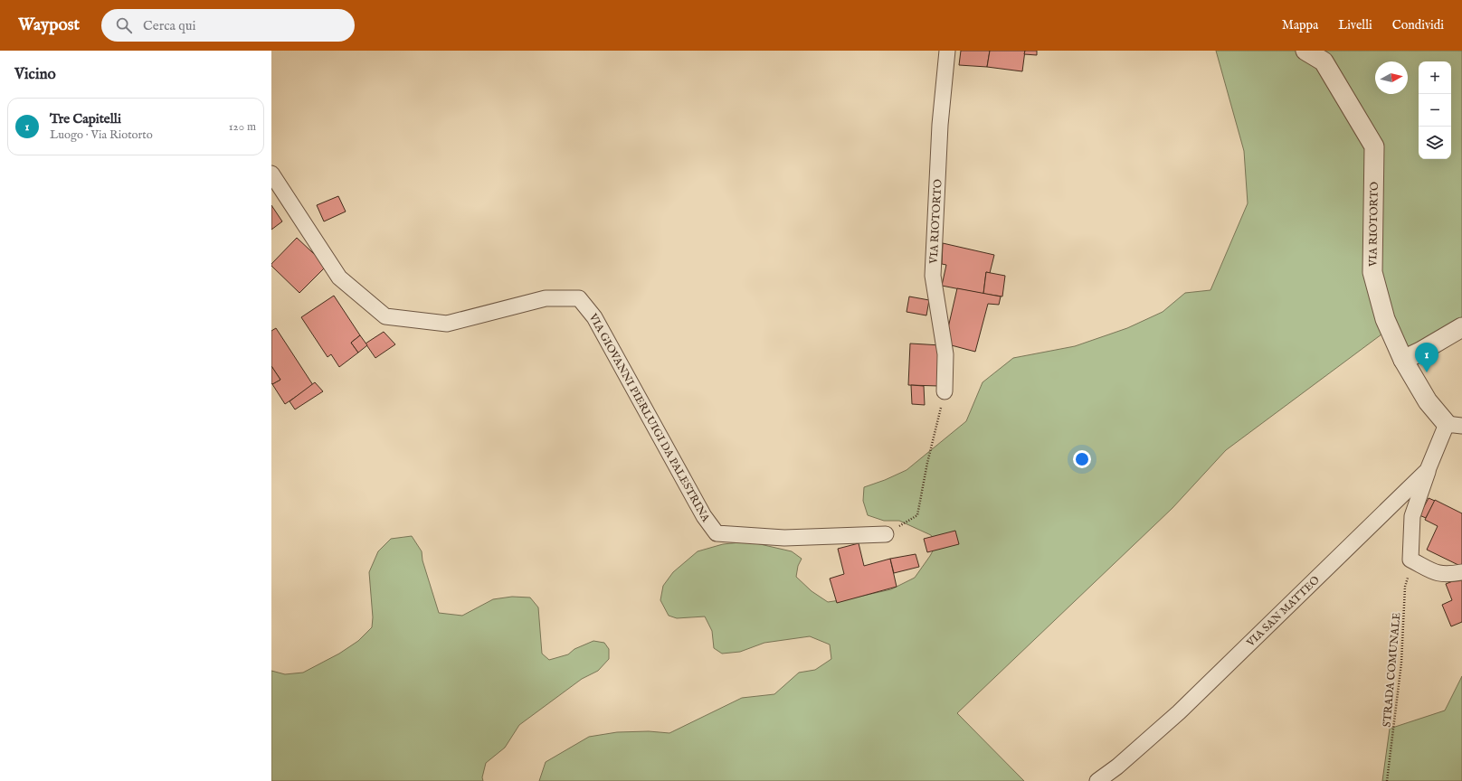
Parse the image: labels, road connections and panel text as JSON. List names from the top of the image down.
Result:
{
  "streets": {
    "street": ["VIA RIOTORTO", "VIA GIOVANNI PIERLUIGI DA PALESTRINA", "VIA SAN MATTEO"],
    "path": ["STRADA COMUNALE"]
  },
  "crossings": [
    ["VIA RIOTORTO", "VIA SAN MATTEO"]
  ],
  "north": "right",
  "page": {
    "header": "Waypost",
    "search": "Cerca qui",
    "nav": ["Mappa", "Livelli", "Condividi"],
    "heading": "Vicino",
    "map_buttons": ["+", "−"],
    "list": [
      {
        "mark": "1",
        "name": "Tre Capitelli",
        "note": "Luogo · Via Riotorto",
        "value": "120 m"
      }
    ],
    "pins": "1"
  }
}
